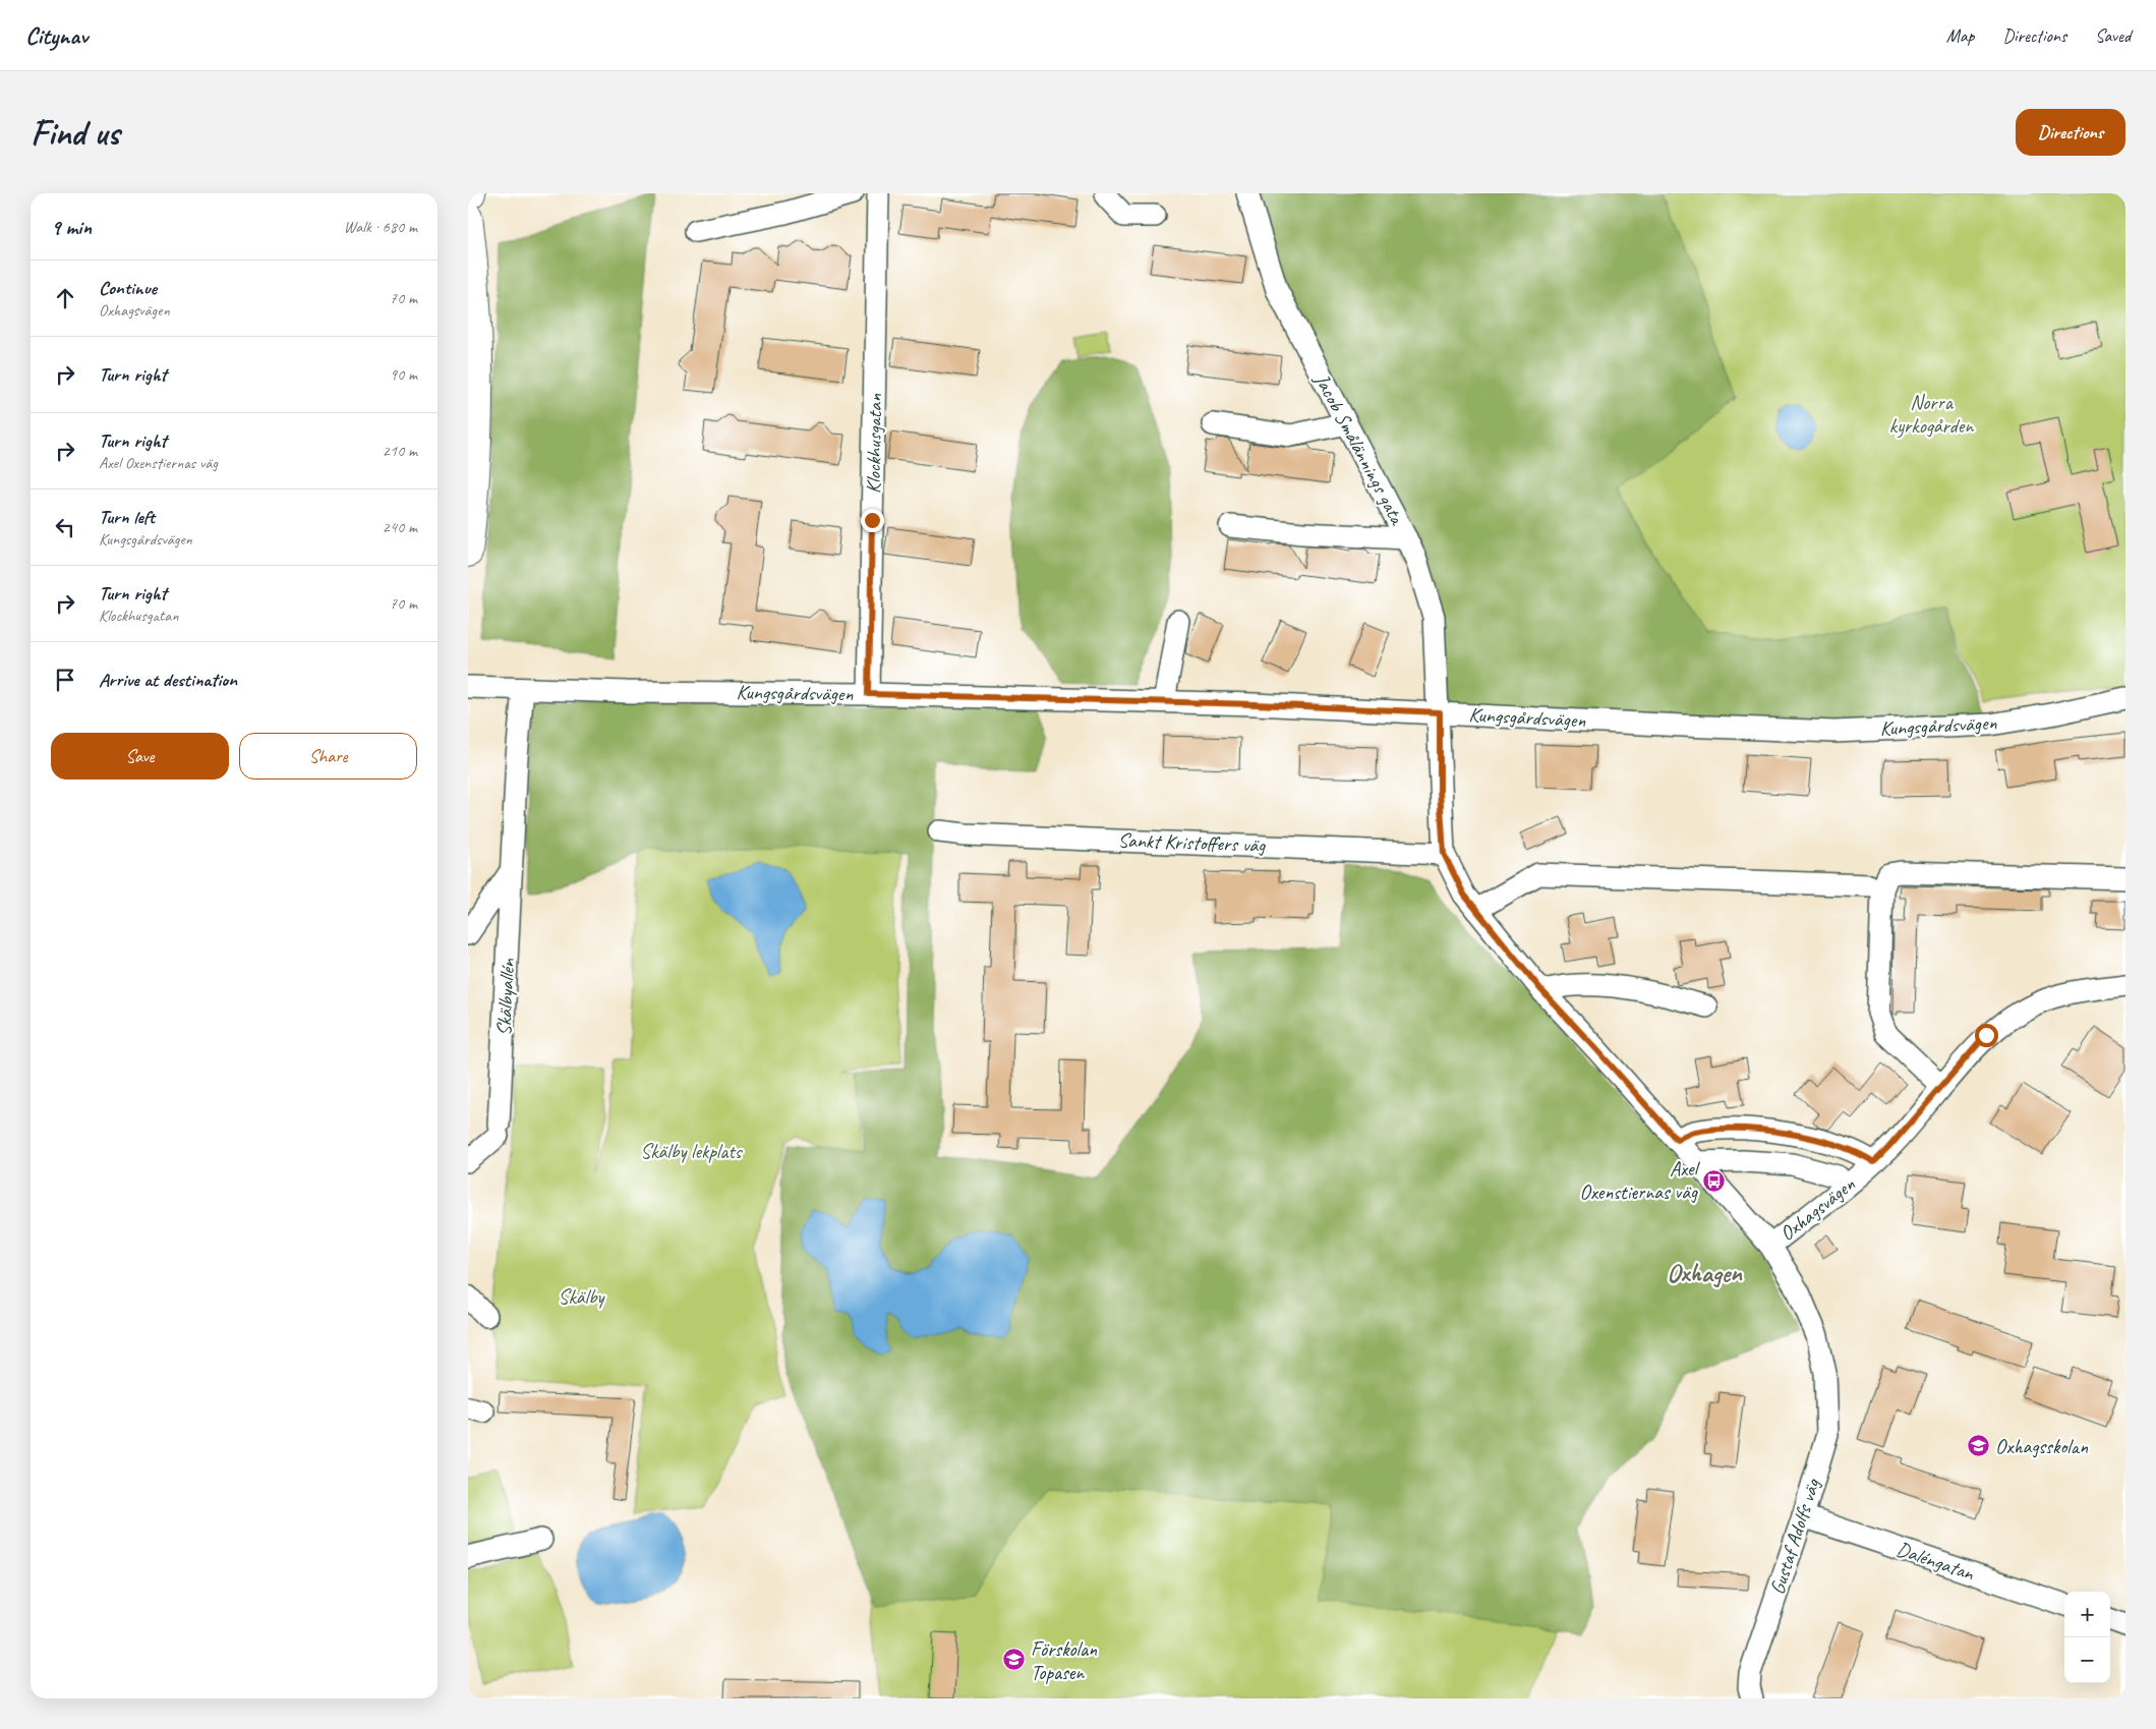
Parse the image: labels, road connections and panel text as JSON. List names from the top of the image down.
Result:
{
  "streets": {
    "street": [
      "Klockhusgatan",
      "Jacob Smålännings gata",
      "Kungsgårdsvägen",
      "Sankt Kristoffers väg",
      "Skälbyallén",
      "Oxhagsvägen",
      "Gustaf Adolfs väg",
      "Daléngatan"
    ]
  },
  "crossings": [
    ["Klockhusgatan", "Kungsgårdsvägen"],
    ["Jacob Smålännings gata", "Kungsgårdsvägen"],
    ["Kungsgårdsvägen", "Skälbyallén"],
    ["Oxhagsvägen", "Gustaf Adolfs väg"],
    ["Gustaf Adolfs väg", "Daléngatan"]
  ],
  "districts": ["Oxhagen"],
  "parks": ["Norra kyrkogården", "Skälby lekplats", "Skälby"],
  "places": {
    "bus stop": ["Axel Oxenstiernas väg"],
    "school or university": ["Oxhagsskolan", "Förskolan Topasen"]
  },
  "page": {
    "header": "Citynav",
    "nav": ["Map", "Directions", "Saved"],
    "buttons": [
      "Directions",
      ["Save", "Share"]
    ],
    "title": "Find us",
    "heading": ["9 min", "Walk · 680 m"],
    "list": [
      ["Continue", "Oxhagsvägen", "70 m"],
      ["Turn right", "90 m"],
      ["Turn right", "Axel Oxenstiernas väg", "210 m"],
      ["Turn left", "Kungsgårdsvägen", "240 m"],
      ["Turn right", "Klockhusgatan", "70 m"],
      "Arrive at destination"
    ],
    "map_buttons": ["+", "−"]
  }
}
